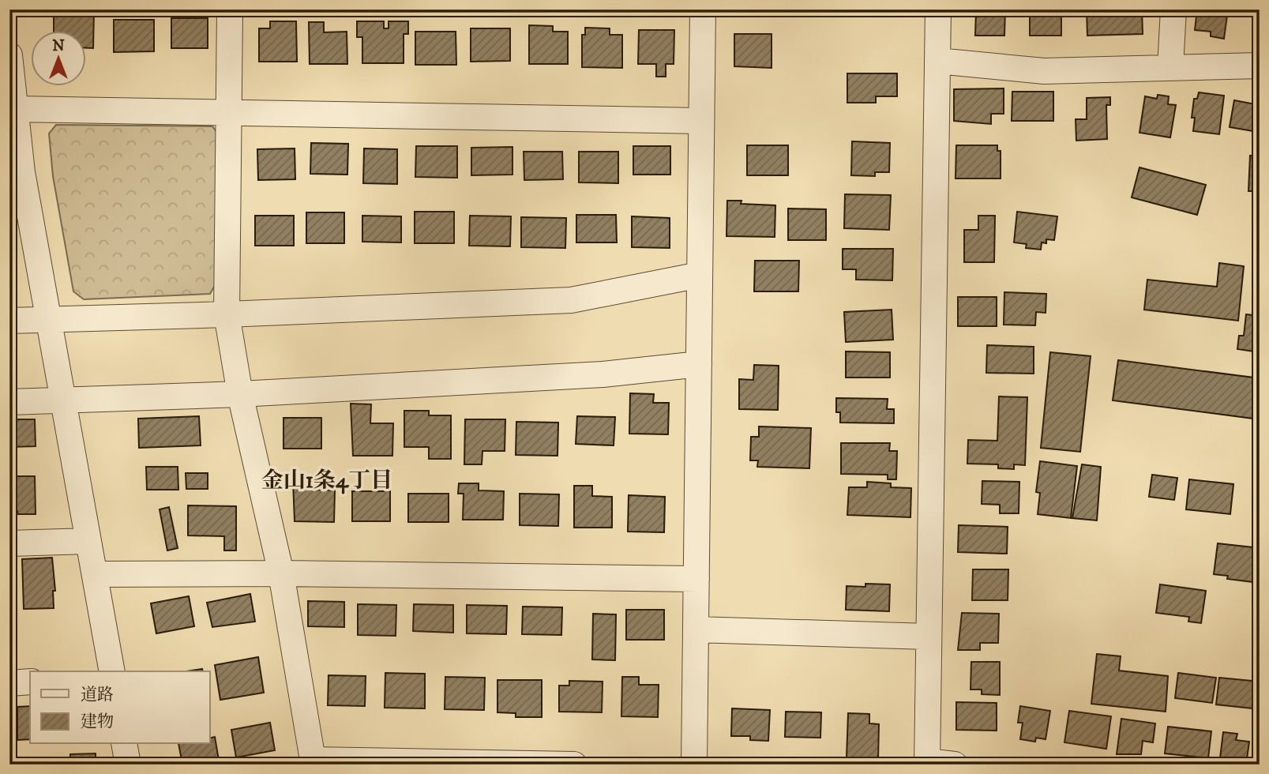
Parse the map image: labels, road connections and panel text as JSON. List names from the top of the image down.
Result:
{
  "districts": ["金山1条4丁目"],
  "legend": ["道路", "建物"],
  "north": "top"
}
